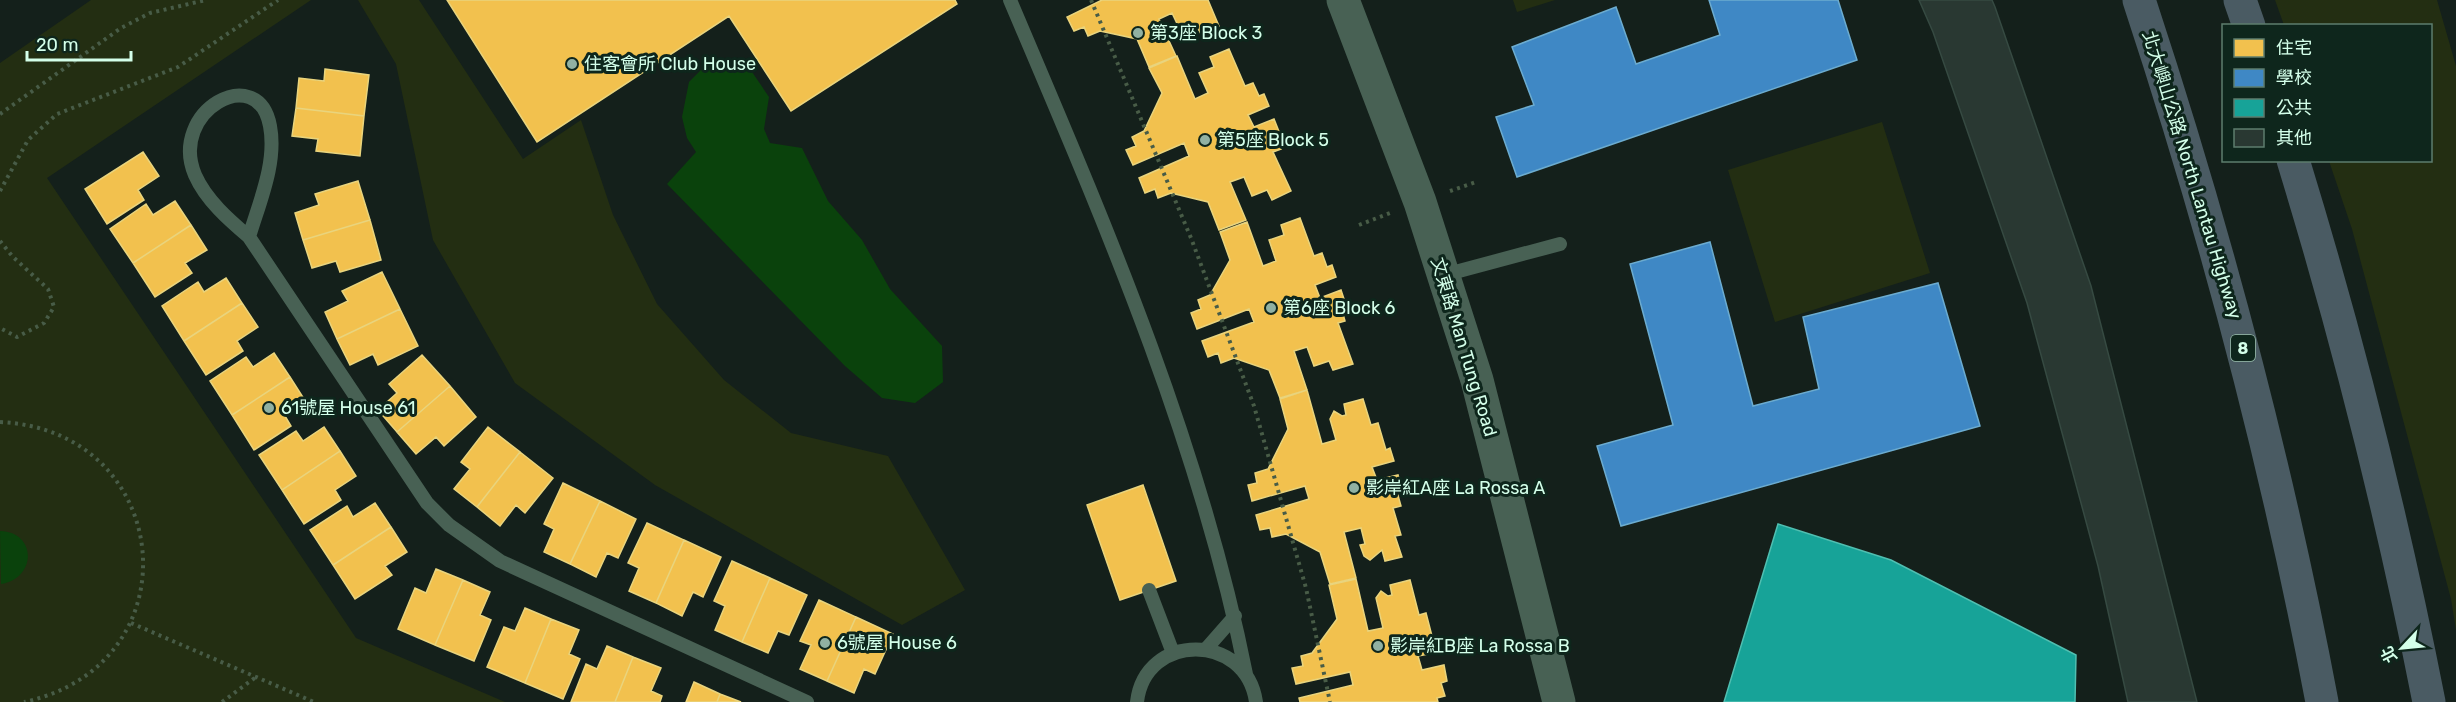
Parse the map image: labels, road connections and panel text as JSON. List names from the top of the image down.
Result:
{
  "streets": {
    "highway": ["北大嶼山公路 North Lantau Highway", "8"],
    "street": ["文東路 Man Tung Road"]
  },
  "places": [
    "第3座 Block 3",
    "住客會所 Club House",
    "第5座 Block 5",
    "第6座 Block 6",
    "61號屋 House 61",
    "影岸紅A座 La Rossa A",
    "6號屋 House 6",
    "影岸紅B座 La Rossa B"
  ],
  "legend": [
    "住宅",
    "學校",
    "公共",
    "其他"
  ],
  "scale_bar": "20 m",
  "north": "bottom left"
}
